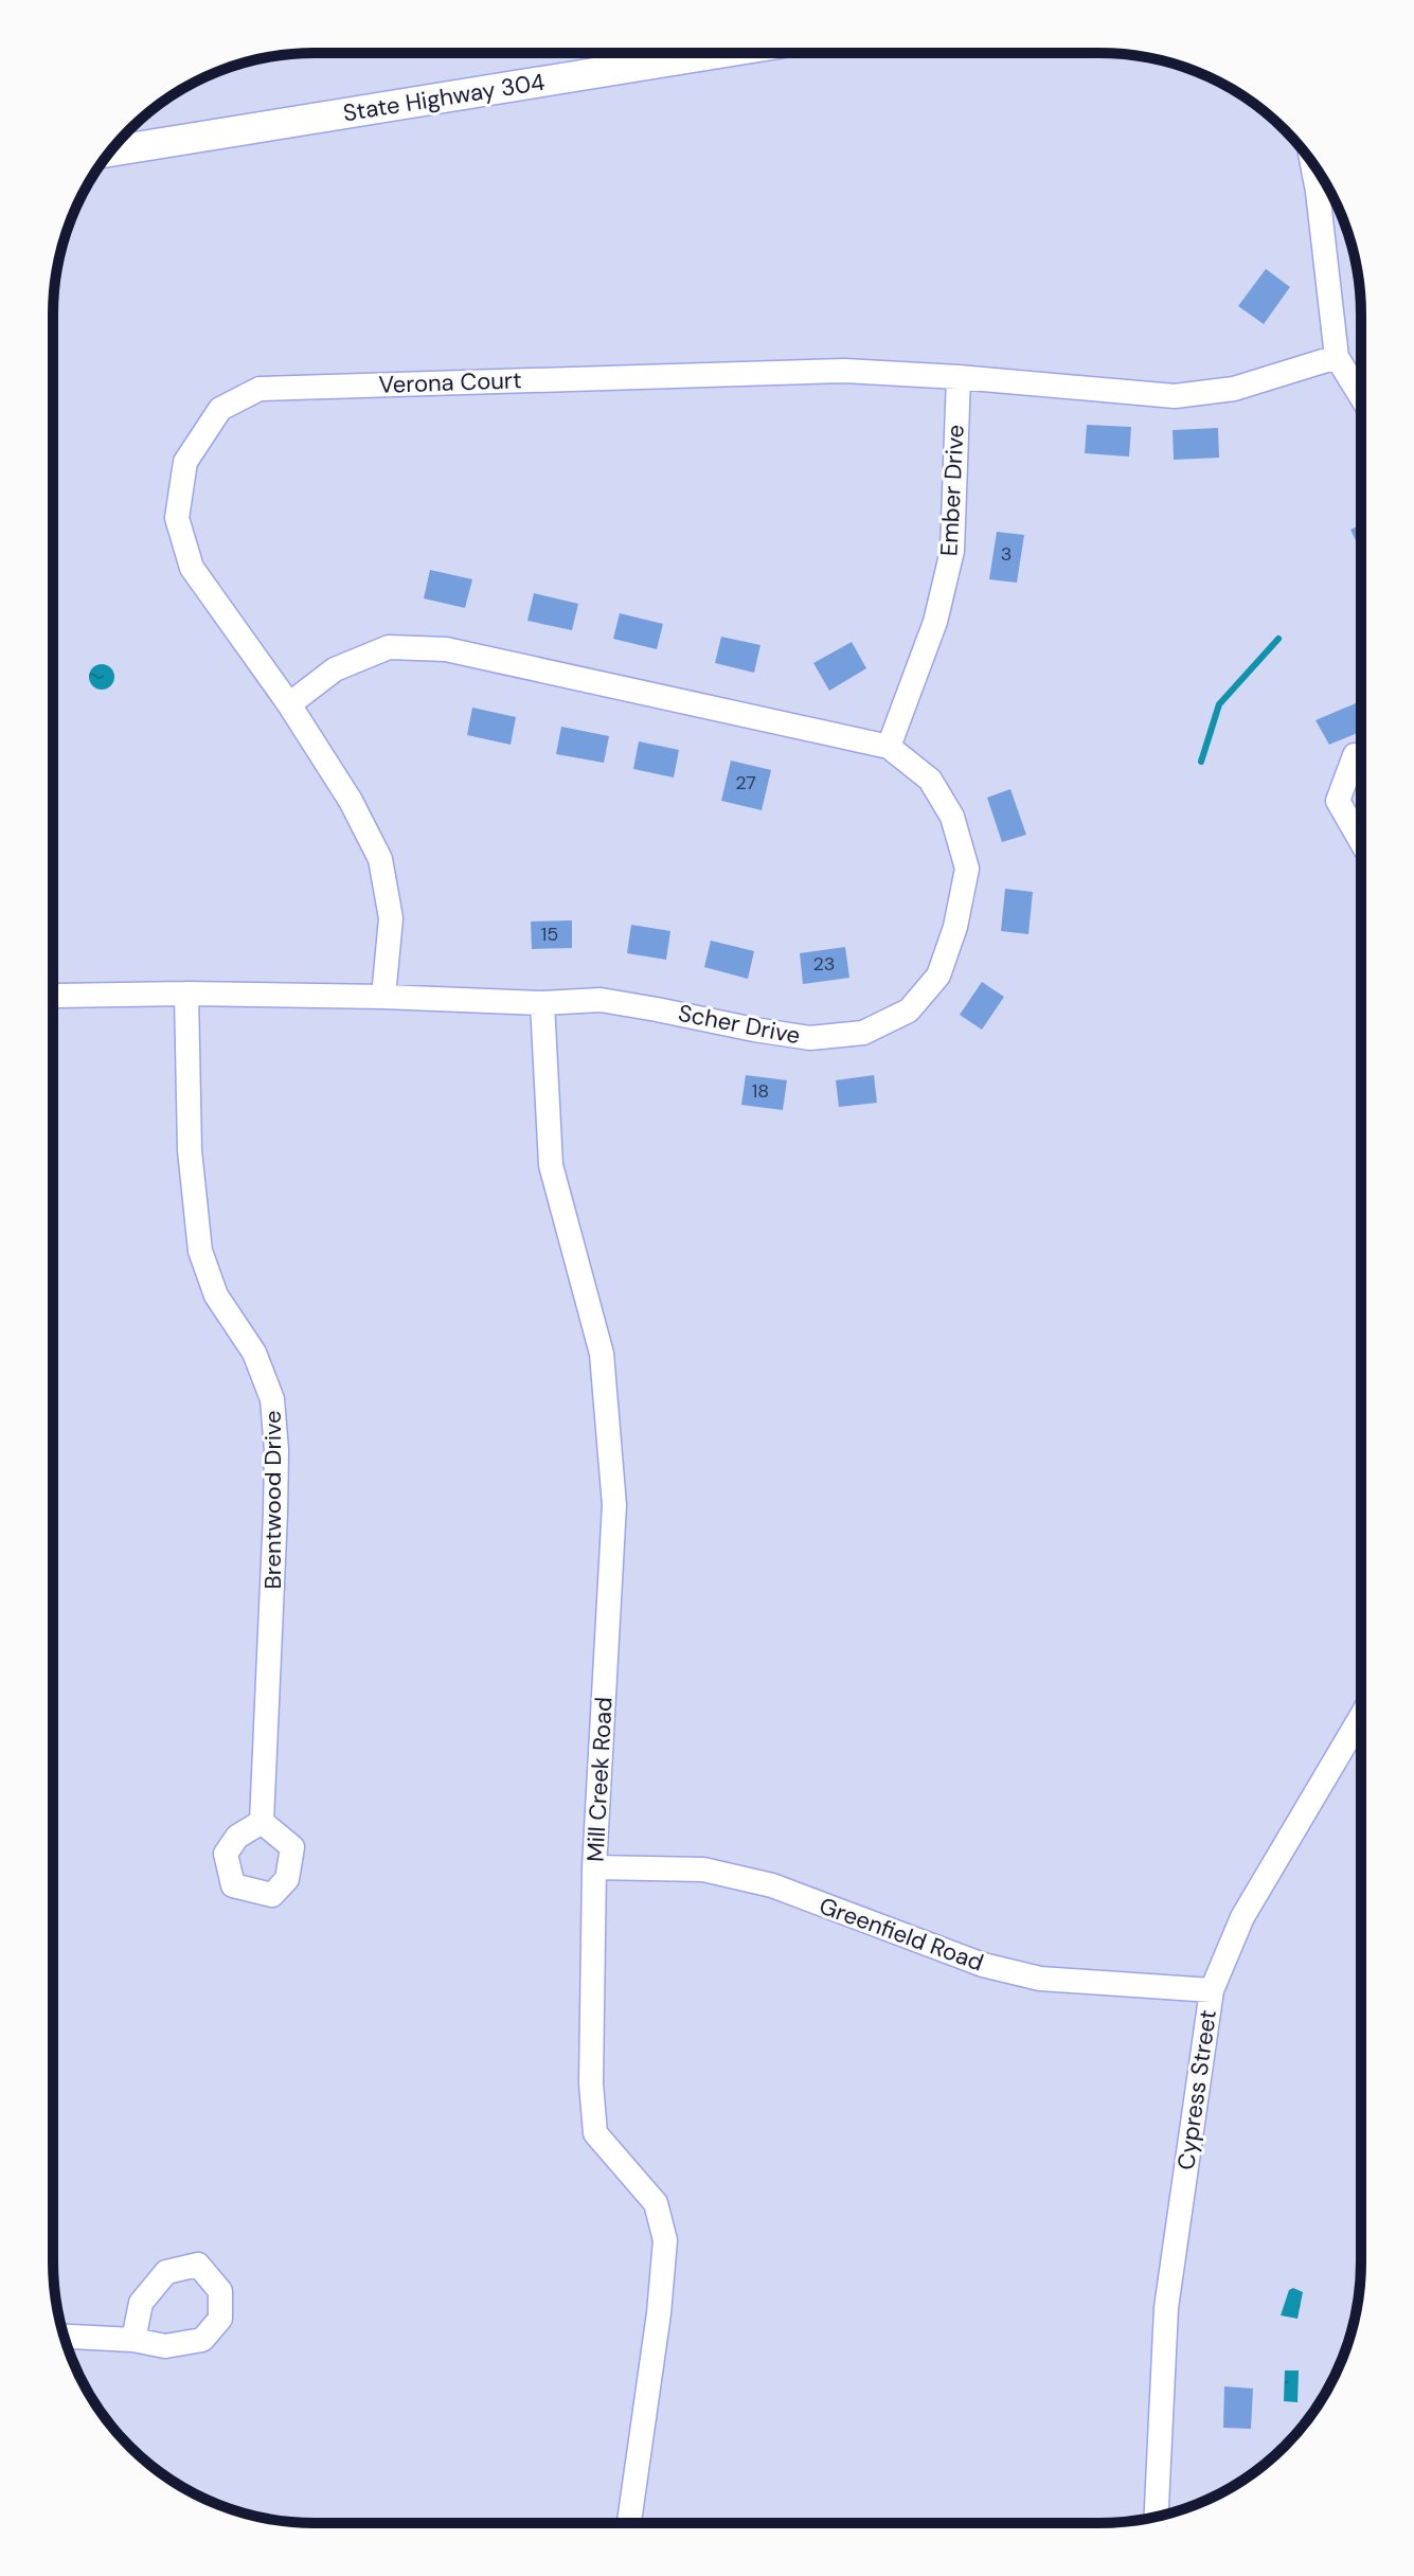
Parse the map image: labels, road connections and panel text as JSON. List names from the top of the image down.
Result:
{
  "streets": {
    "main road": ["State Highway 304"],
    "street": [
      "Verona Court",
      "Ember Drive",
      "Scher Drive",
      "Brentwood Drive",
      "Mill Creek Road",
      "Greenfield Road",
      "Cypress Street"
    ]
  },
  "crossings": [
    ["Verona Court", "Ember Drive"],
    ["Verona Court", "Scher Drive"],
    ["Ember Drive", "Scher Drive"],
    ["Scher Drive", "Brentwood Drive"],
    ["Scher Drive", "Mill Creek Road"],
    ["Mill Creek Road", "Greenfield Road"],
    ["Greenfield Road", "Cypress Street"]
  ],
  "house_numbers": [
    "3",
    "27",
    "15",
    "23",
    "18"
  ]
}
